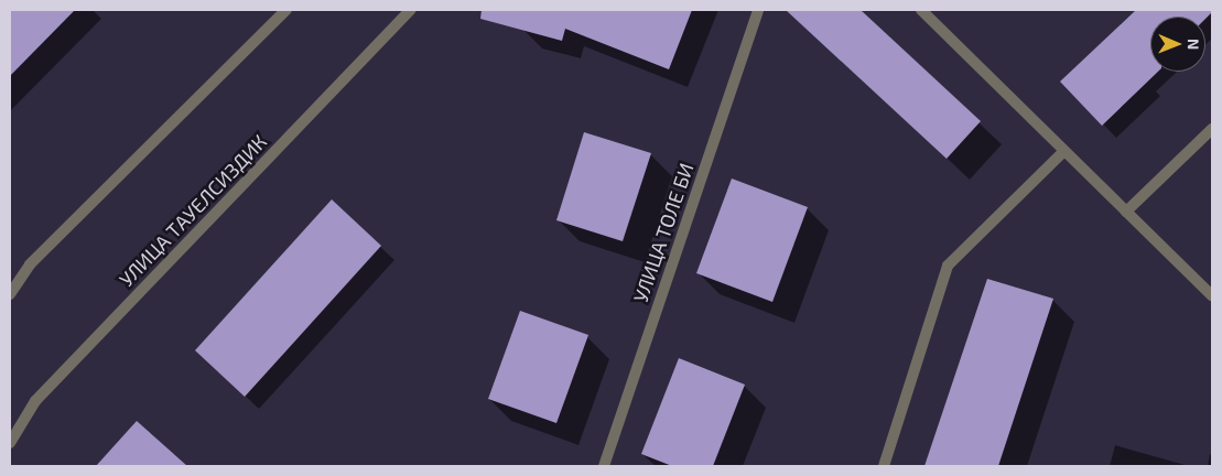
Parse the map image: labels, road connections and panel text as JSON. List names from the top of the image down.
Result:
{
  "streets": {
    "street": ["УЛИЦА ТАУЕЛСИЗДИК", "УЛИЦА ТОЛЕ БИ"]
  },
  "north": "right"
}
